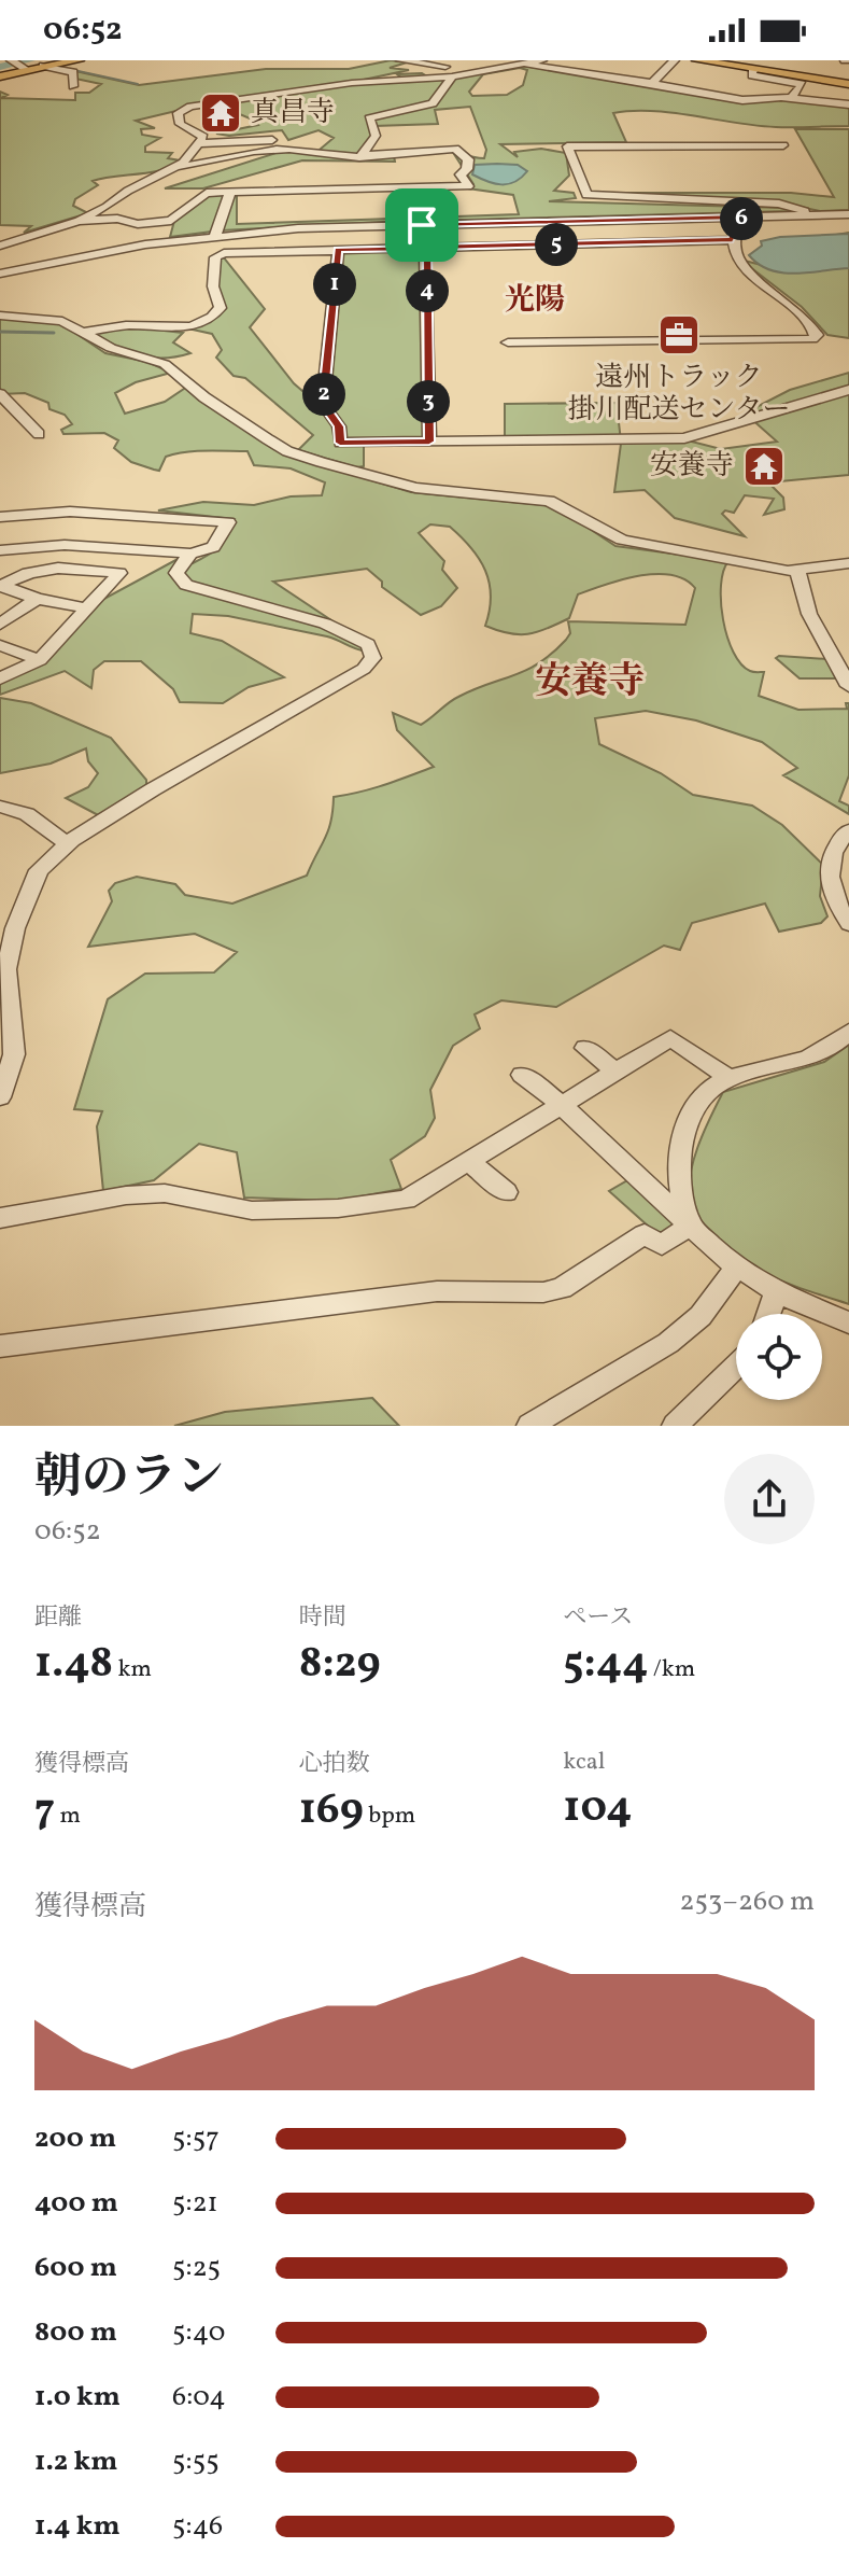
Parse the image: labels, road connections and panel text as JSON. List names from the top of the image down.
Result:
{
  "districts": ["光陽", "安養寺"],
  "places": {
    "temple": ["真昌寺", "安養寺"],
    "office": ["遠州トラック 掛川配送センター"]
  },
  "page": {
    "status": "06:52",
    "pins": [
      "6",
      "5",
      "1",
      "4",
      "2",
      "3"
    ],
    "heading": ["朝のラン", "06:52"],
    "stats": [
      ["距離", "1.48 km"],
      ["時間", "8:29"],
      ["ペース", "5:44 /km"],
      ["獲得標高", "7 m"],
      ["心拍数", "169 bpm"],
      ["kcal", "104"]
    ],
    "chart": ["獲得標高", "253–260 m"],
    "list": [
      {
        "name": "200 m",
        "note": "5:57"
      },
      {
        "name": "400 m",
        "note": "5:21"
      },
      {
        "name": "600 m",
        "note": "5:25"
      },
      {
        "name": "800 m",
        "note": "5:40"
      },
      {
        "name": "1.0 km",
        "note": "6:04"
      },
      {
        "name": "1.2 km",
        "note": "5:55"
      },
      {
        "name": "1.4 km",
        "note": "5:46"
      }
    ]
  }
}
